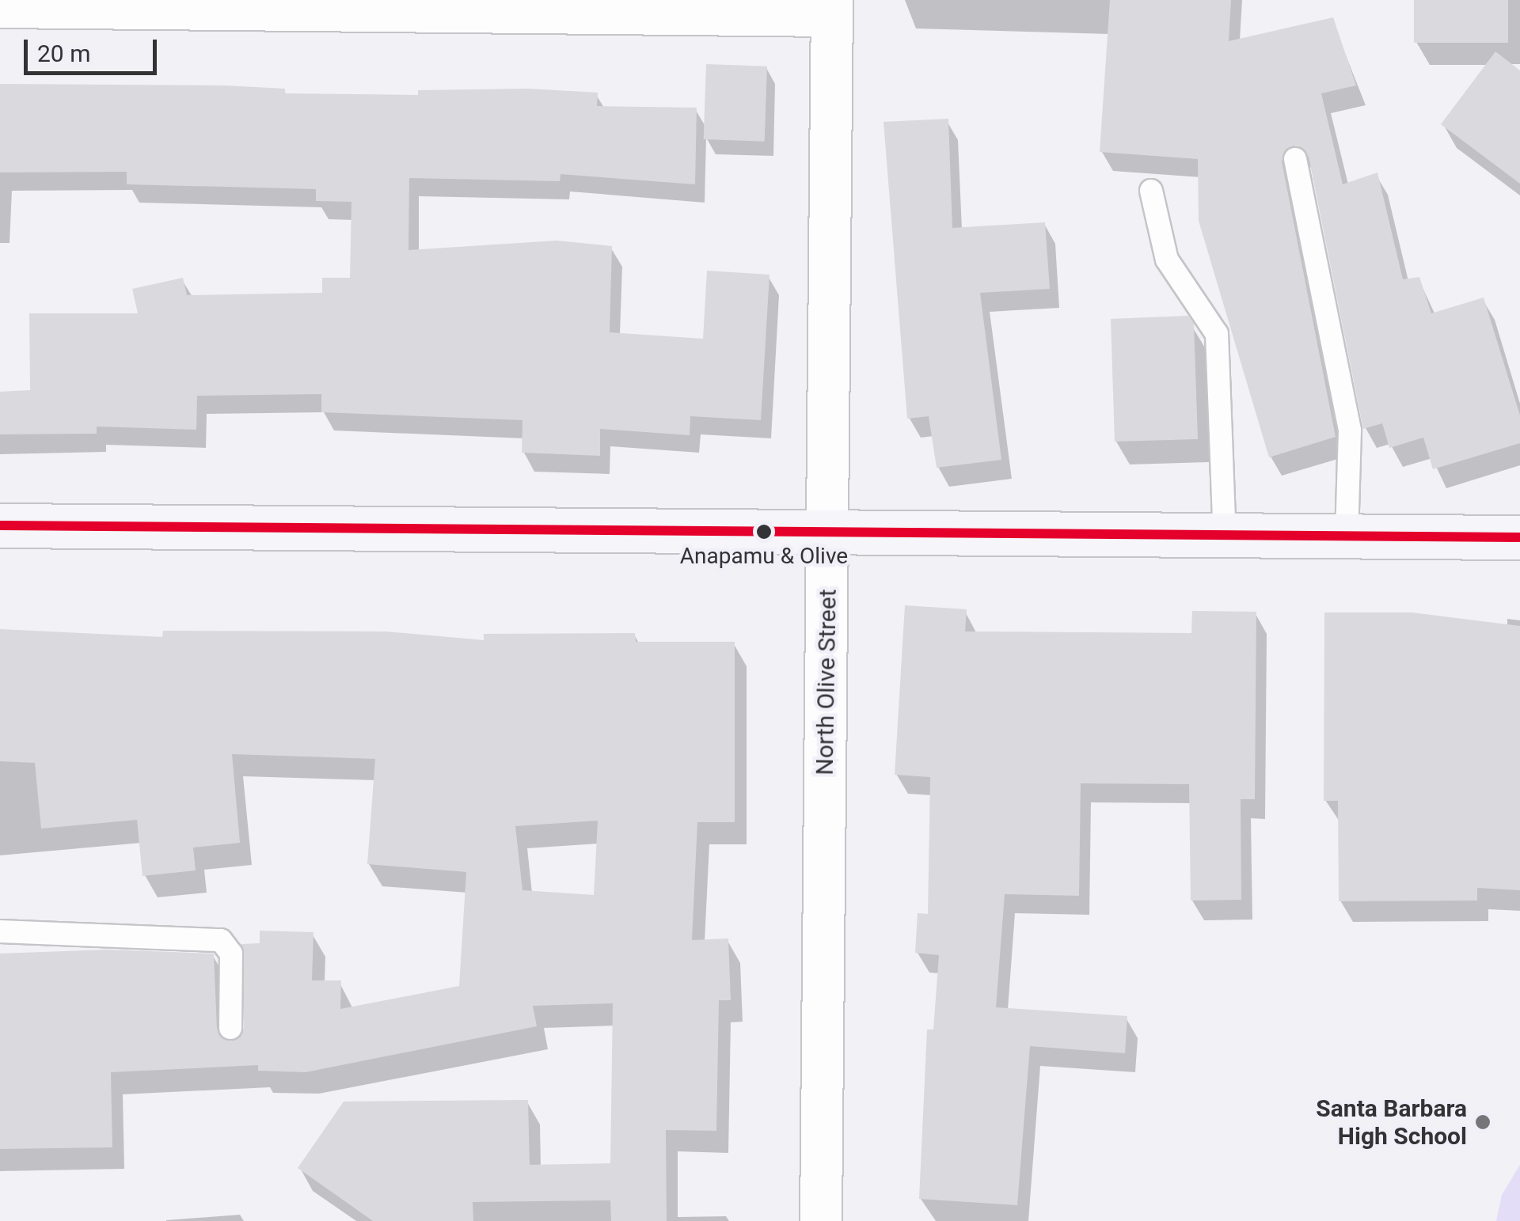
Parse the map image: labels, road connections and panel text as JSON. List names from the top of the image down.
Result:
{
  "streets": {
    "street": ["North Olive Street"]
  },
  "places": ["Anapamu & Olive", "Santa Barbara High School"],
  "scale_bar": "20 m"
}
